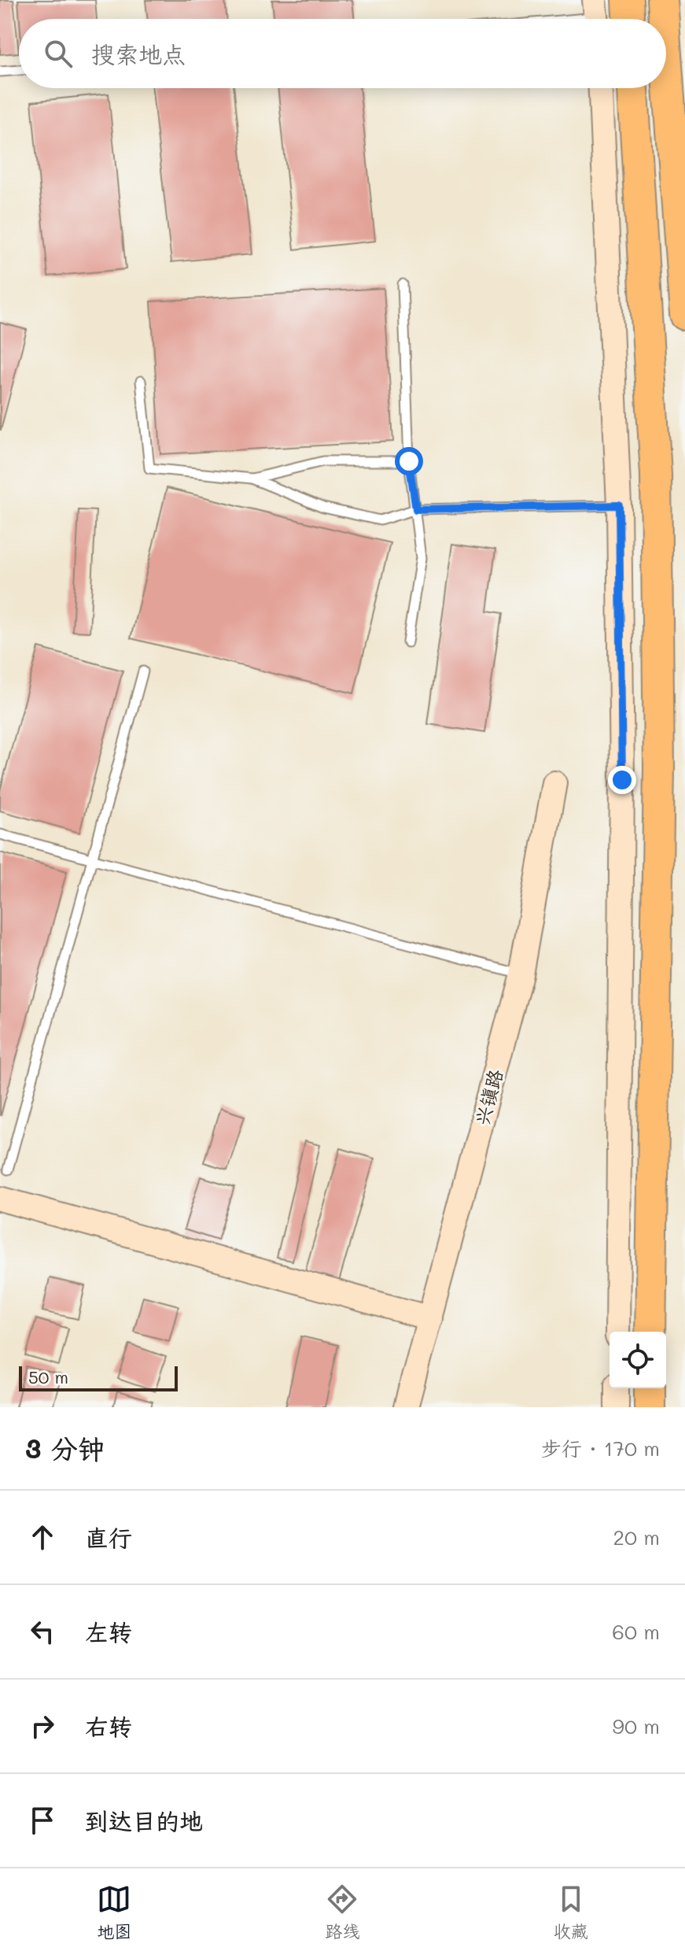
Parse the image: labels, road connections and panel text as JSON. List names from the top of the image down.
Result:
{
  "streets": {
    "street": ["兴镇路"]
  },
  "scale_bar": "50 m",
  "page": {
    "search": "搜索地点",
    "scale": "50 m",
    "heading": ["3 分钟", "步行 · 170 m"],
    "list": [
      ["直行", "20 m"],
      ["左转", "60 m"],
      ["右转", "90 m"],
      "到达目的地"
    ],
    "nav": ["地图", "路线", "收藏"]
  }
}
